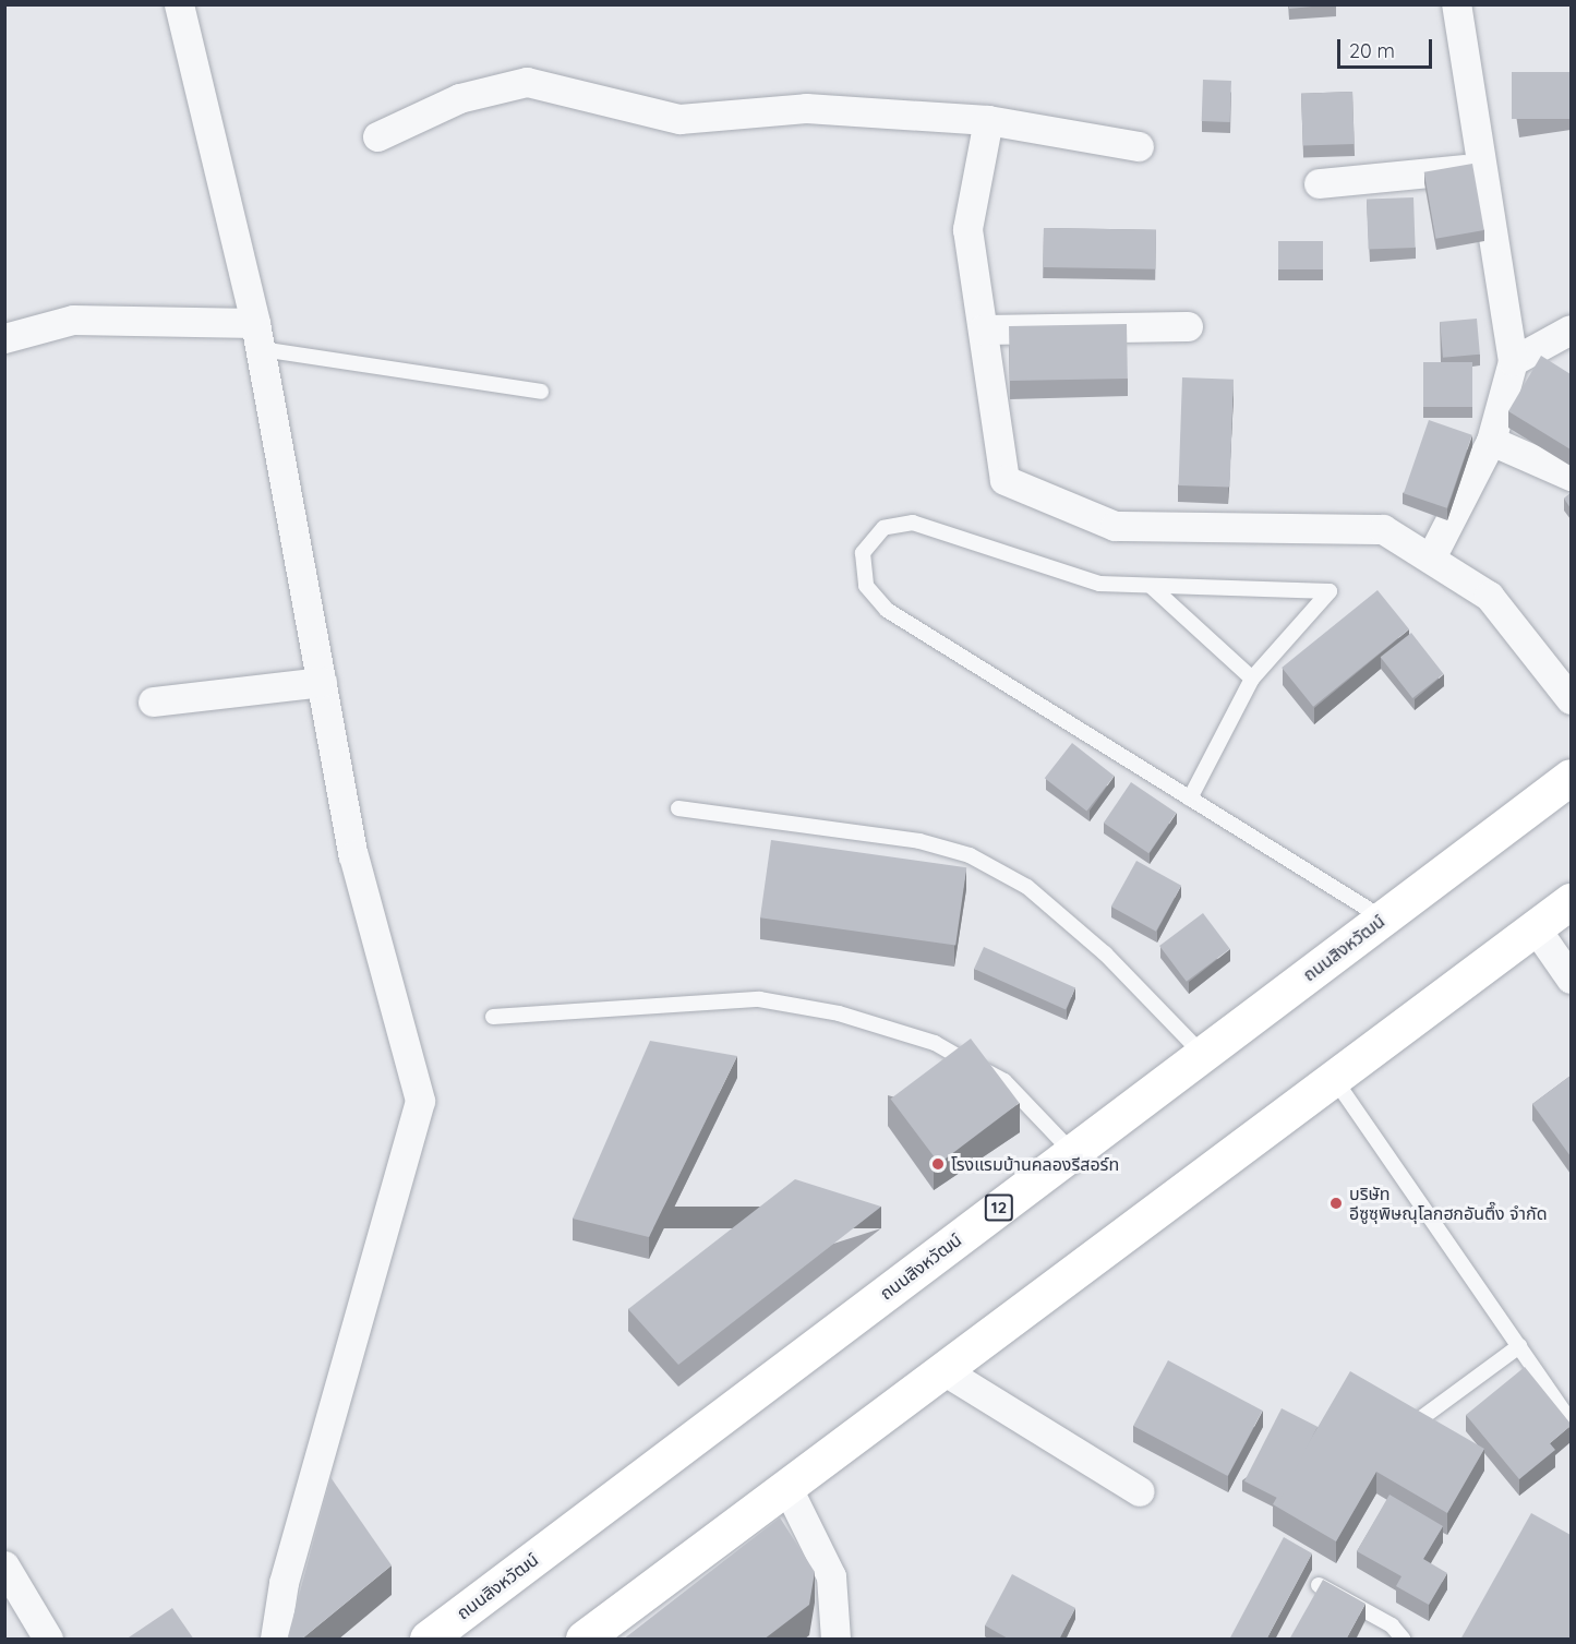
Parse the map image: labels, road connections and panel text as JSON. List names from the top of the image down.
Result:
{
  "streets": {
    "main road": ["ถนนสิงหวัฒน์", "12"]
  },
  "places": ["โรงแรมบ้านคลองรีสอร์ท", "บริษัท อีซูซุพิษณุโลกฮกอันตึ๊ง จำกัด"],
  "scale_bar": "20 m"
}
